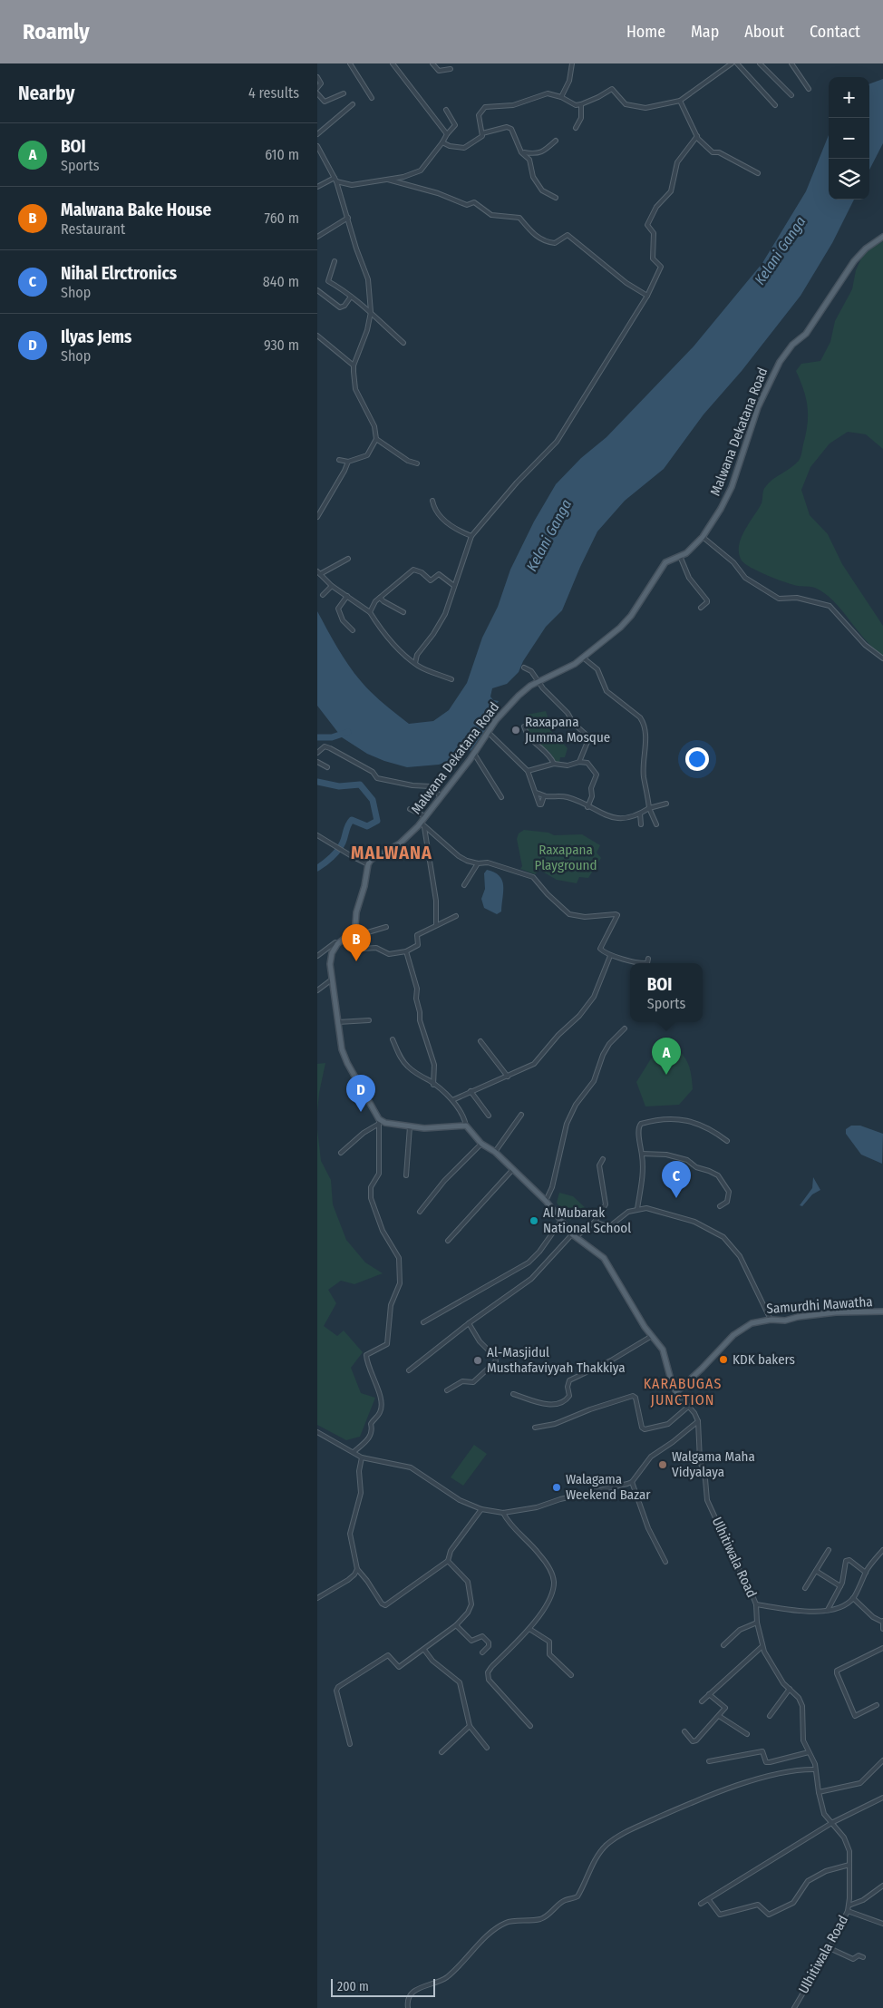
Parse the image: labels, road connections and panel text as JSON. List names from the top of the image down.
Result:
{
  "streets": {
    "main road": ["Malwana Dekatana Road", "Samurdhi Mawatha"],
    "street": ["Ulhitiwala Road"]
  },
  "districts": ["MALWANA", "KARABUGAS JUNCTION"],
  "water": ["Kelani Ganga"],
  "parks": ["Raxapana Playground"],
  "places": [
    "Raxapana Jumma Mosque",
    "Al Mubarak National School",
    "KDK bakers",
    "Al-Masjidul Musthafaviyyah Thakkiya",
    "Walgama Maha Vidyalaya",
    "Walagama Weekend Bazar"
  ],
  "scale_bar": "200 m",
  "page": {
    "header": "Roamly",
    "nav": [
      "Home",
      "Map",
      "About",
      "Contact"
    ],
    "heading": ["Nearby", "4 results"],
    "map_buttons": ["+", "−"],
    "list": [
      {
        "mark": "A",
        "name": "BOI",
        "note": "Sports",
        "value": "610 m"
      },
      {
        "mark": "B",
        "name": "Malwana Bake House",
        "note": "Restaurant",
        "value": "760 m"
      },
      {
        "mark": "C",
        "name": "Nihal Elrctronics",
        "note": "Shop",
        "value": "840 m"
      },
      {
        "mark": "D",
        "name": "Ilyas Jems",
        "note": "Shop",
        "value": "930 m"
      }
    ],
    "pins": [
      "B",
      "A",
      "D",
      "C"
    ],
    "popup": ["BOI", "Sports"],
    "scale": "200 m"
  }
}
